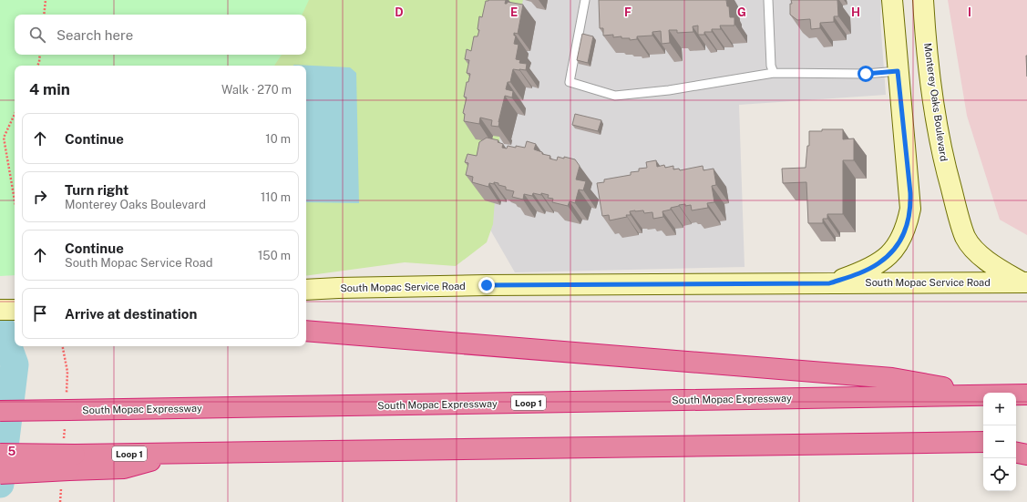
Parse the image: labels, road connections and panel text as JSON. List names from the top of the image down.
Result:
{
  "streets": {
    "highway": ["South Mopac Expressway", "Loop 1"],
    "main road": ["Monterey Oaks Boulevard", "South Mopac Service Road"]
  },
  "crossings": [
    ["Monterey Oaks Boulevard", "South Mopac Service Road"]
  ],
  "page": {
    "search": "Search here",
    "heading": ["4 min", "Walk · 270 m"],
    "list": [
      ["Continue", "10 m"],
      ["Turn right", "Monterey Oaks Boulevard", "110 m"],
      ["Continue", "South Mopac Service Road", "150 m"],
      "Arrive at destination"
    ],
    "map_buttons": ["+", "−"]
  },
  "grid": {
    "columns": [
      "D",
      "E",
      "F",
      "G",
      "H",
      "I"
    ],
    "rows": ["5"]
  }
}
